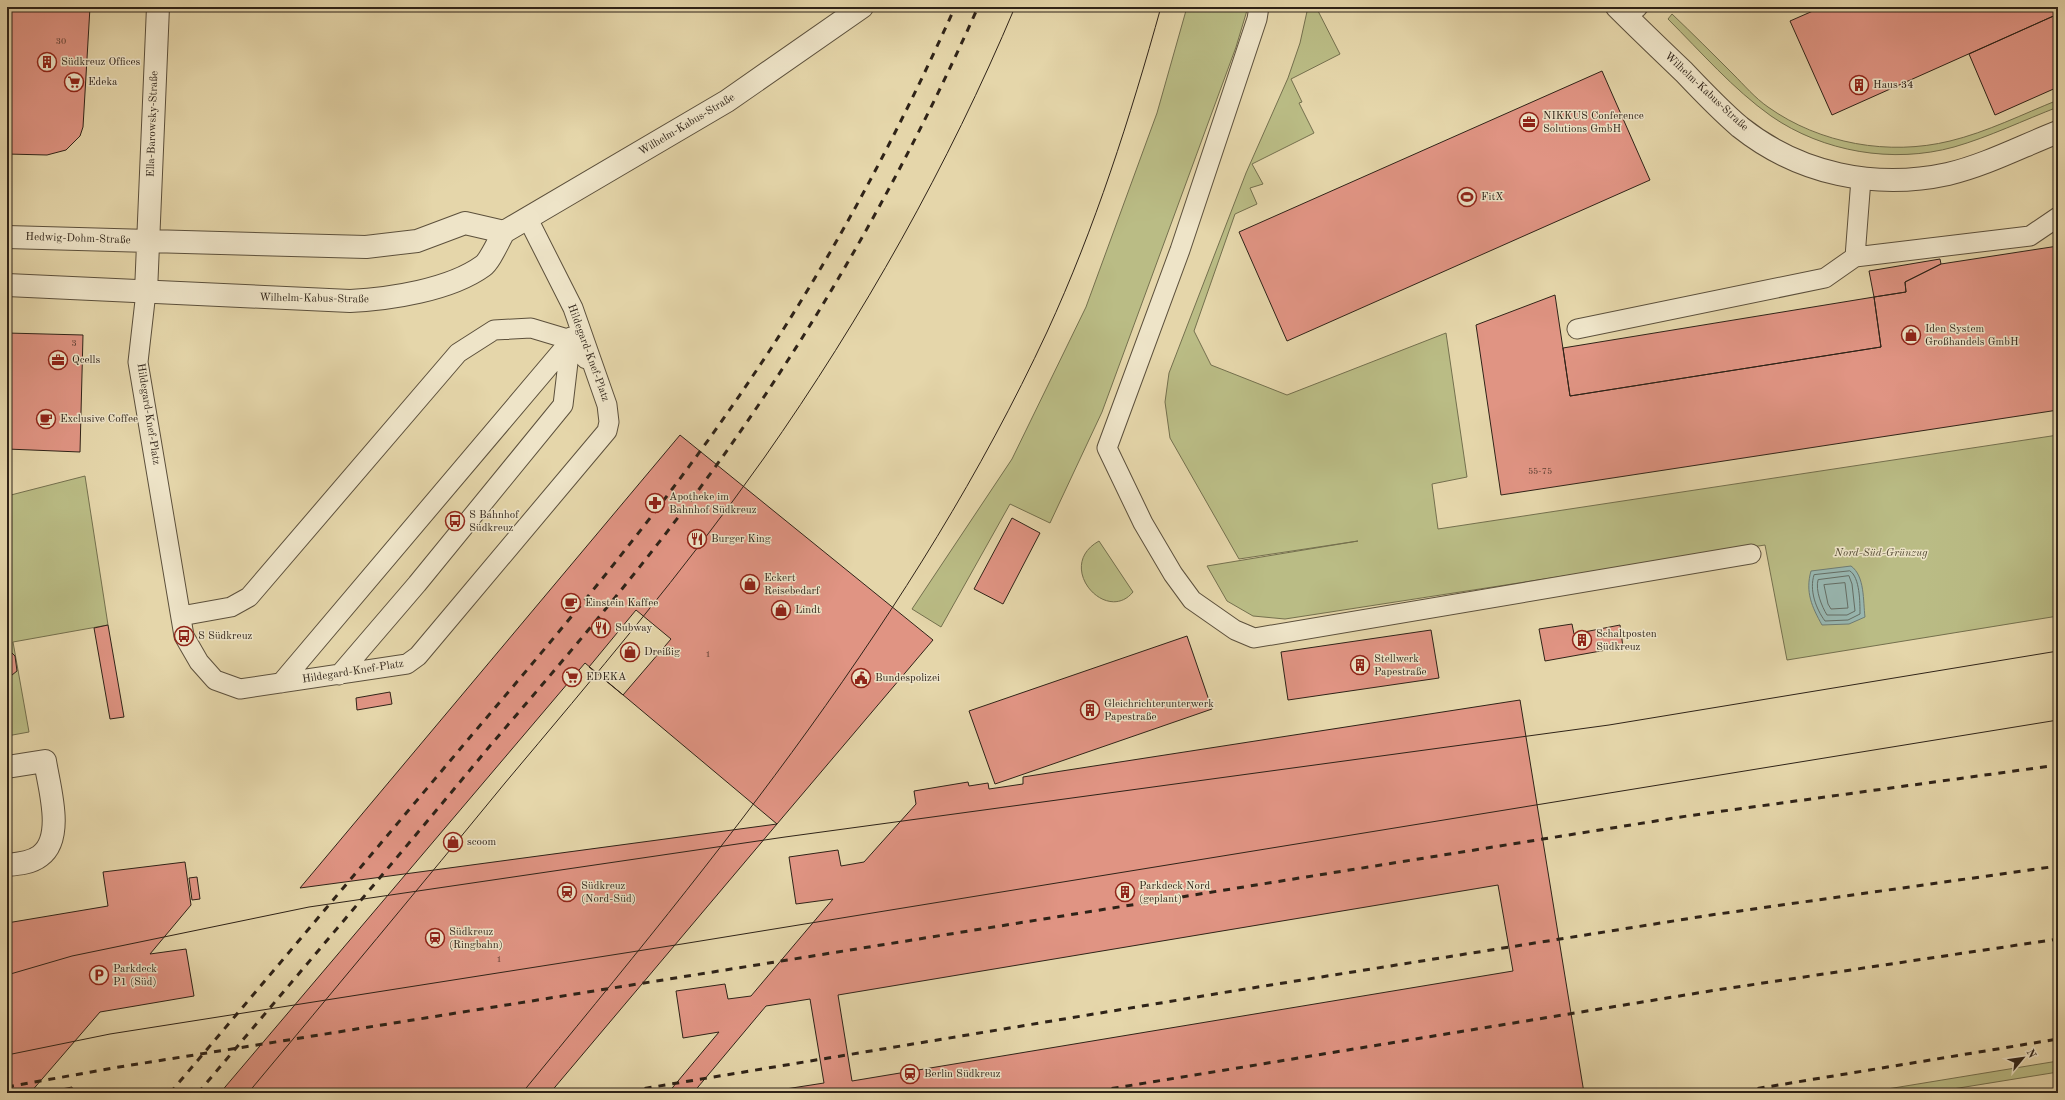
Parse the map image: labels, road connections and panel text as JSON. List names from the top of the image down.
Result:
{
  "streets": {
    "street": ["Wilhelm-Kabus-Straße", "Ella-Barowsky-Straße", "Hedwig-Dohm-Straße"],
    "lane": ["Hildegard-Knef-Platz"]
  },
  "crossings": [
    ["Wilhelm-Kabus-Straße", "Ella-Barowsky-Straße"],
    ["Wilhelm-Kabus-Straße", "Hildegard-Knef-Platz"],
    ["Ella-Barowsky-Straße", "Hedwig-Dohm-Straße"],
    ["Ella-Barowsky-Straße", "Hildegard-Knef-Platz"]
  ],
  "parks": ["Nord-Süd-Grünzug"],
  "places": {
    "building": [
      "Südkreuz Offices",
      "Haus 34",
      "Schaltposten Südkreuz",
      "Stellwerk Papestraße",
      "Gleichrichterunterwerk Papestraße",
      "Parkdeck Nord (geplant)"
    ],
    "supermarket": ["Edeka", "EDEKA"],
    "office": ["NIKKUS Conference Solutions GmbH", "Qcells"],
    "sports": ["FitX"],
    "shop": [
      "Iden System Großhandels GmbH",
      "Eckert Reisebedarf",
      "Lindt",
      "Dreißig",
      "scoom"
    ],
    "cafe": ["Exclusive Coffee", "Einstein Kaffee"],
    "pharmacy": ["Apotheke im Bahnhof Südkreuz"],
    "bus stop": ["S Bahnhof Südkreuz", "S Südkreuz"],
    "restaurant": ["Burger King", "Subway"],
    "public building": ["Bundespolizei"],
    "station": ["Südkreuz (Nord-Süd)", "Südkreuz (Ringbahn)", "Berlin Südkreuz"],
    "parking": ["Parkdeck P1 (Süd)"]
  },
  "house_numbers": [
    "30",
    "3",
    "55-75",
    "1",
    "1"
  ],
  "north": "top right"
}
